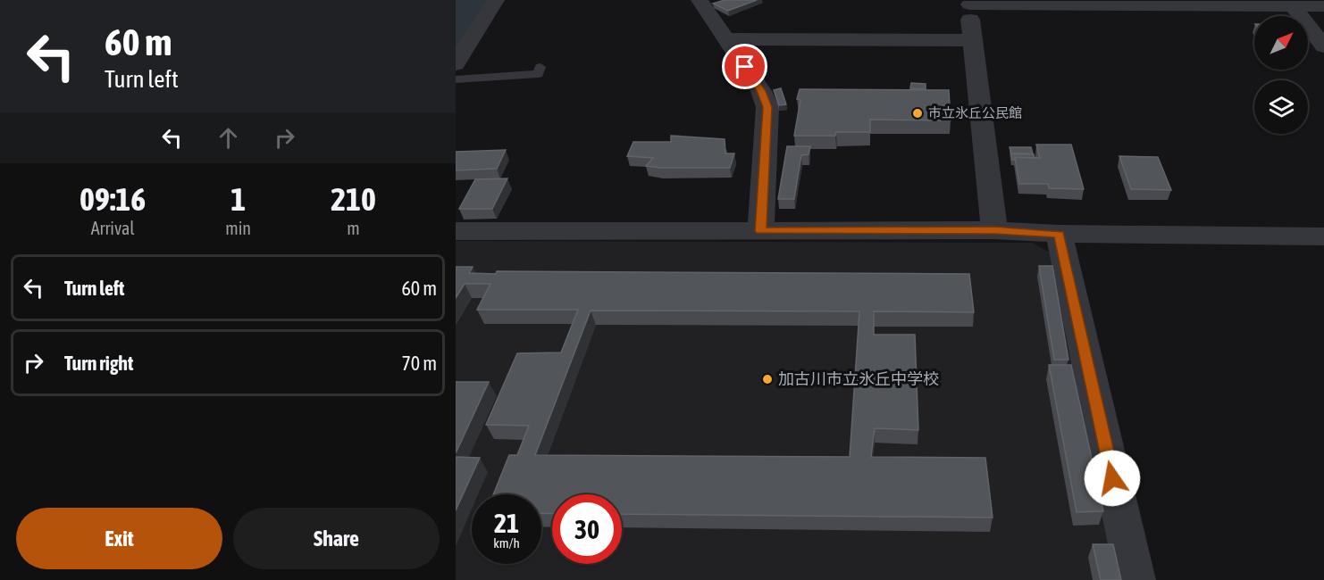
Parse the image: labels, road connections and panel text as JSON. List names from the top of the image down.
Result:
{
  "places": ["市立氷丘公民館", "加古川市立氷丘中学校"],
  "north": "top right",
  "page": {
    "turn": ["60 m", "Turn left"],
    "eta": [
      "09:16",
      "Arrival",
      "1",
      "min",
      "210",
      "m"
    ],
    "list": [
      {
        "name": "Turn left",
        "value": "60 m"
      },
      {
        "name": "Turn right",
        "value": "70 m"
      }
    ],
    "speed": "21 km/h",
    "limit": "30",
    "buttons": ["Exit", "Share"]
  }
}
